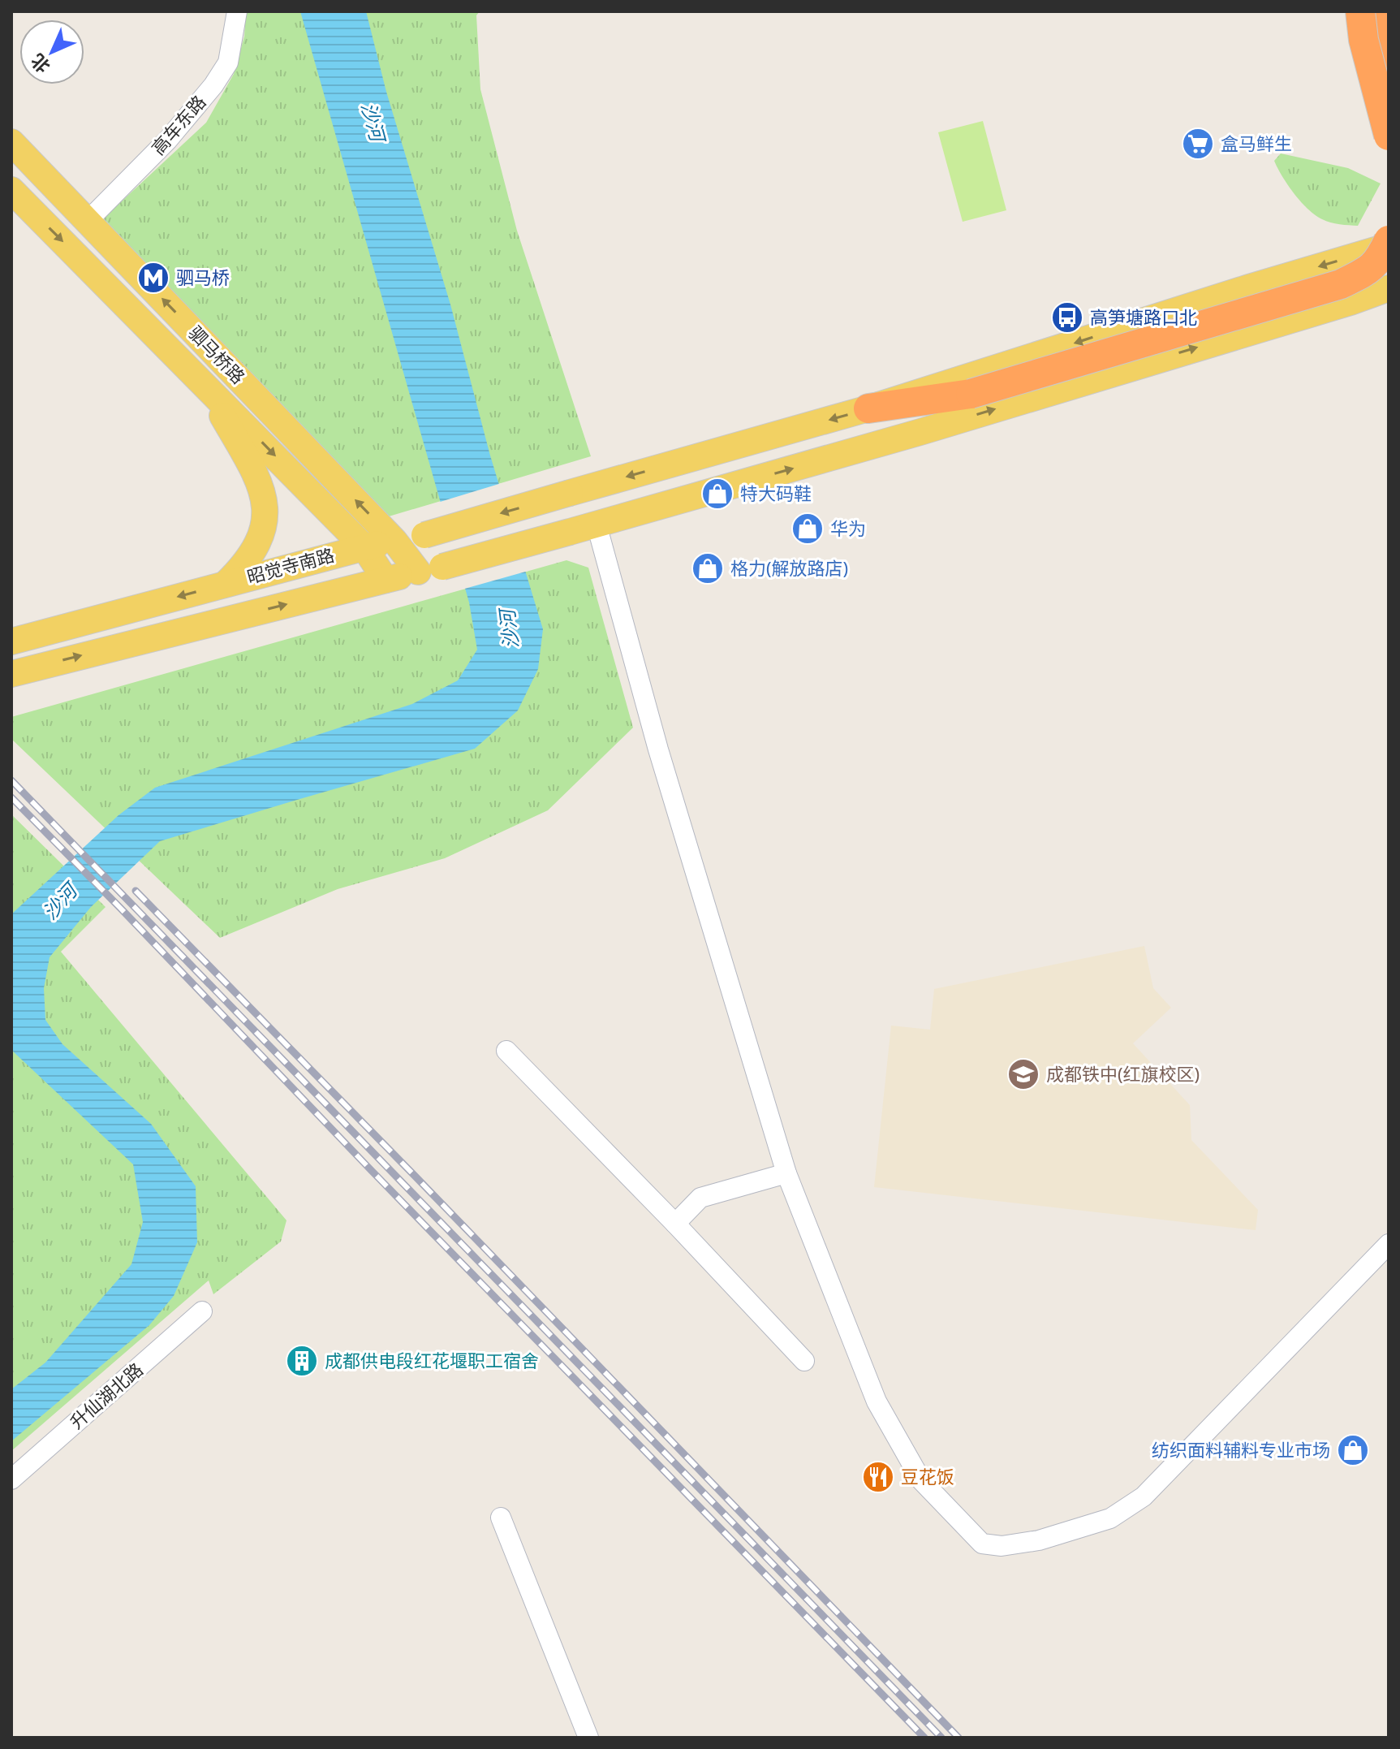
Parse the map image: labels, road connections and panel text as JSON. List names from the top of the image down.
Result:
{
  "streets": {
    "main road": ["驷马桥路", "昭觉寺南路"],
    "street": ["高车东路", "升仙湖北路"]
  },
  "crossings": [
    ["高车东路", "驷马桥路"],
    ["驷马桥路", "昭觉寺南路"]
  ],
  "water": ["沙河"],
  "places": {
    "supermarket": ["盒马鲜生"],
    "metro station": ["驷马桥"],
    "bus stop": ["高笋塘路口北"],
    "shop": [
      "特大码鞋",
      "华为",
      "格力(解放路店)",
      "纺织面料辅料专业市场"
    ],
    "school or university": ["成都铁中(红旗校区)"],
    "building": ["成都供电段红花堰职工宿舍"],
    "restaurant": ["豆花饭"]
  },
  "north": "bottom left"
}
